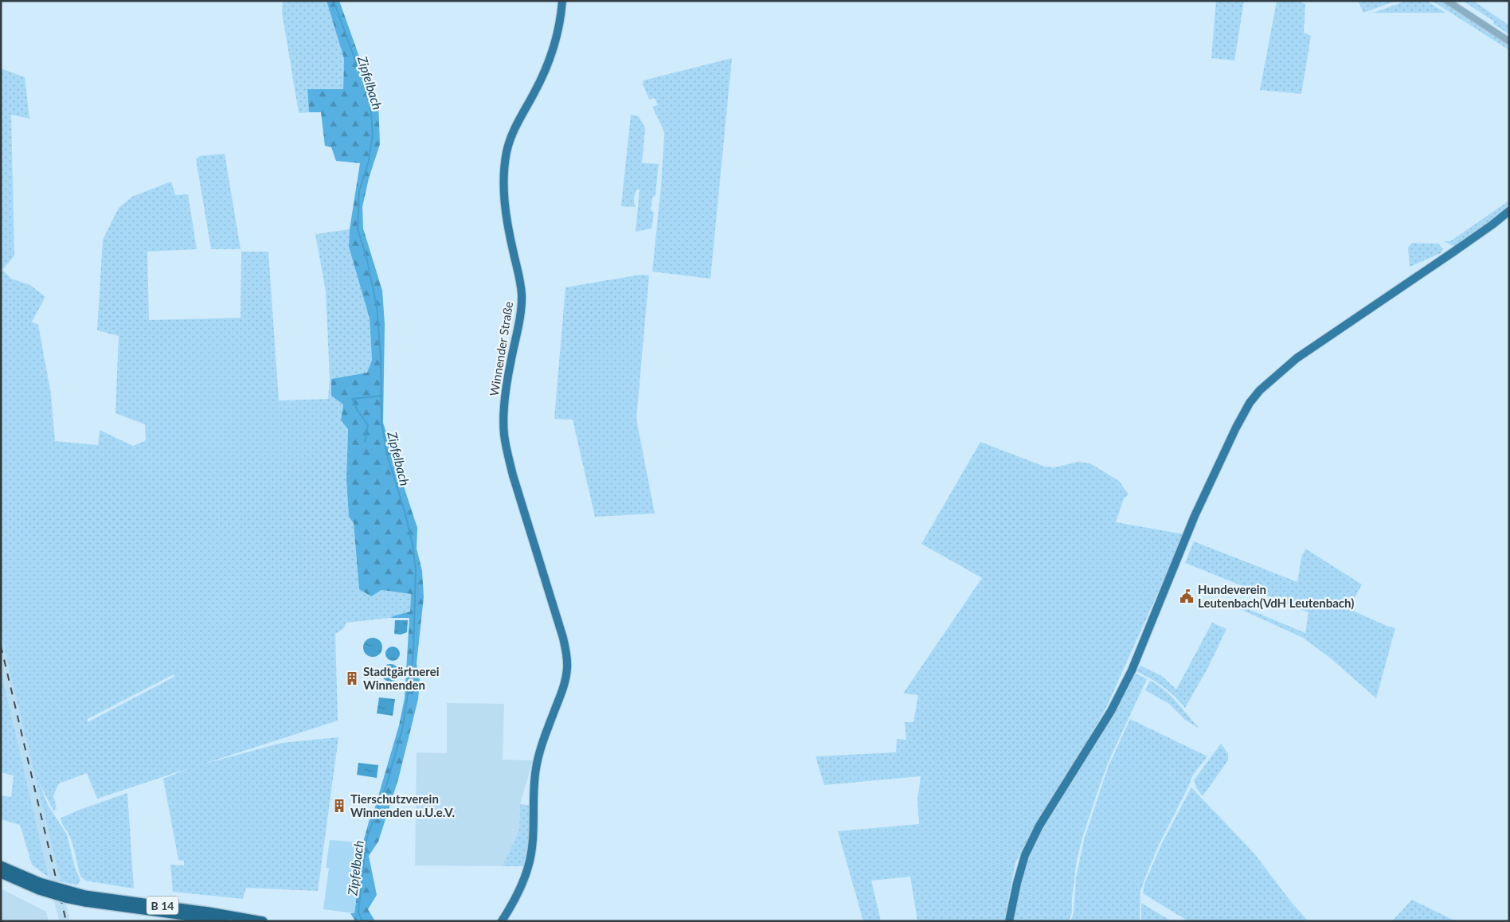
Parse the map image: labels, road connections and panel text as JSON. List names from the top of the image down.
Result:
{
  "streets": {
    "highway": ["B 14"],
    "main road": ["Winnender Straße"]
  },
  "water": ["Zipfelbach"],
  "places": {
    "public building": ["Hundeverein Leutenbach(VdH Leutenbach)"],
    "building": ["Stadtgärtnerei Winnenden", "Tierschutzverein Winnenden u.U.e.V."]
  }
}
